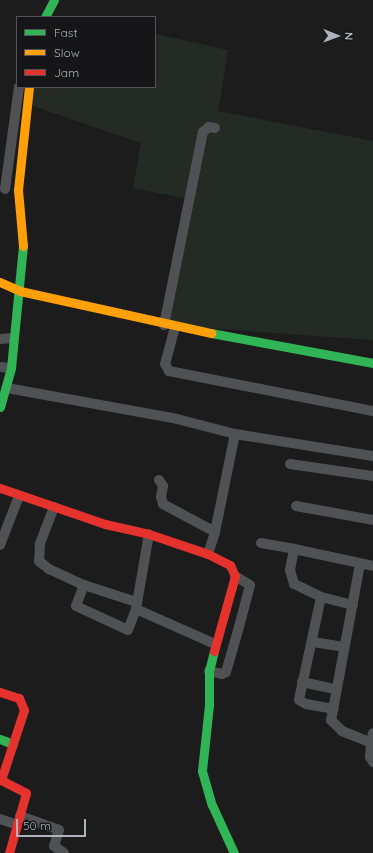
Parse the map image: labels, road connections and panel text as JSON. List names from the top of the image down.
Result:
{
  "legend": ["Fast", "Slow", "Jam"],
  "scale_bar": "50 m",
  "north": "right"
}
